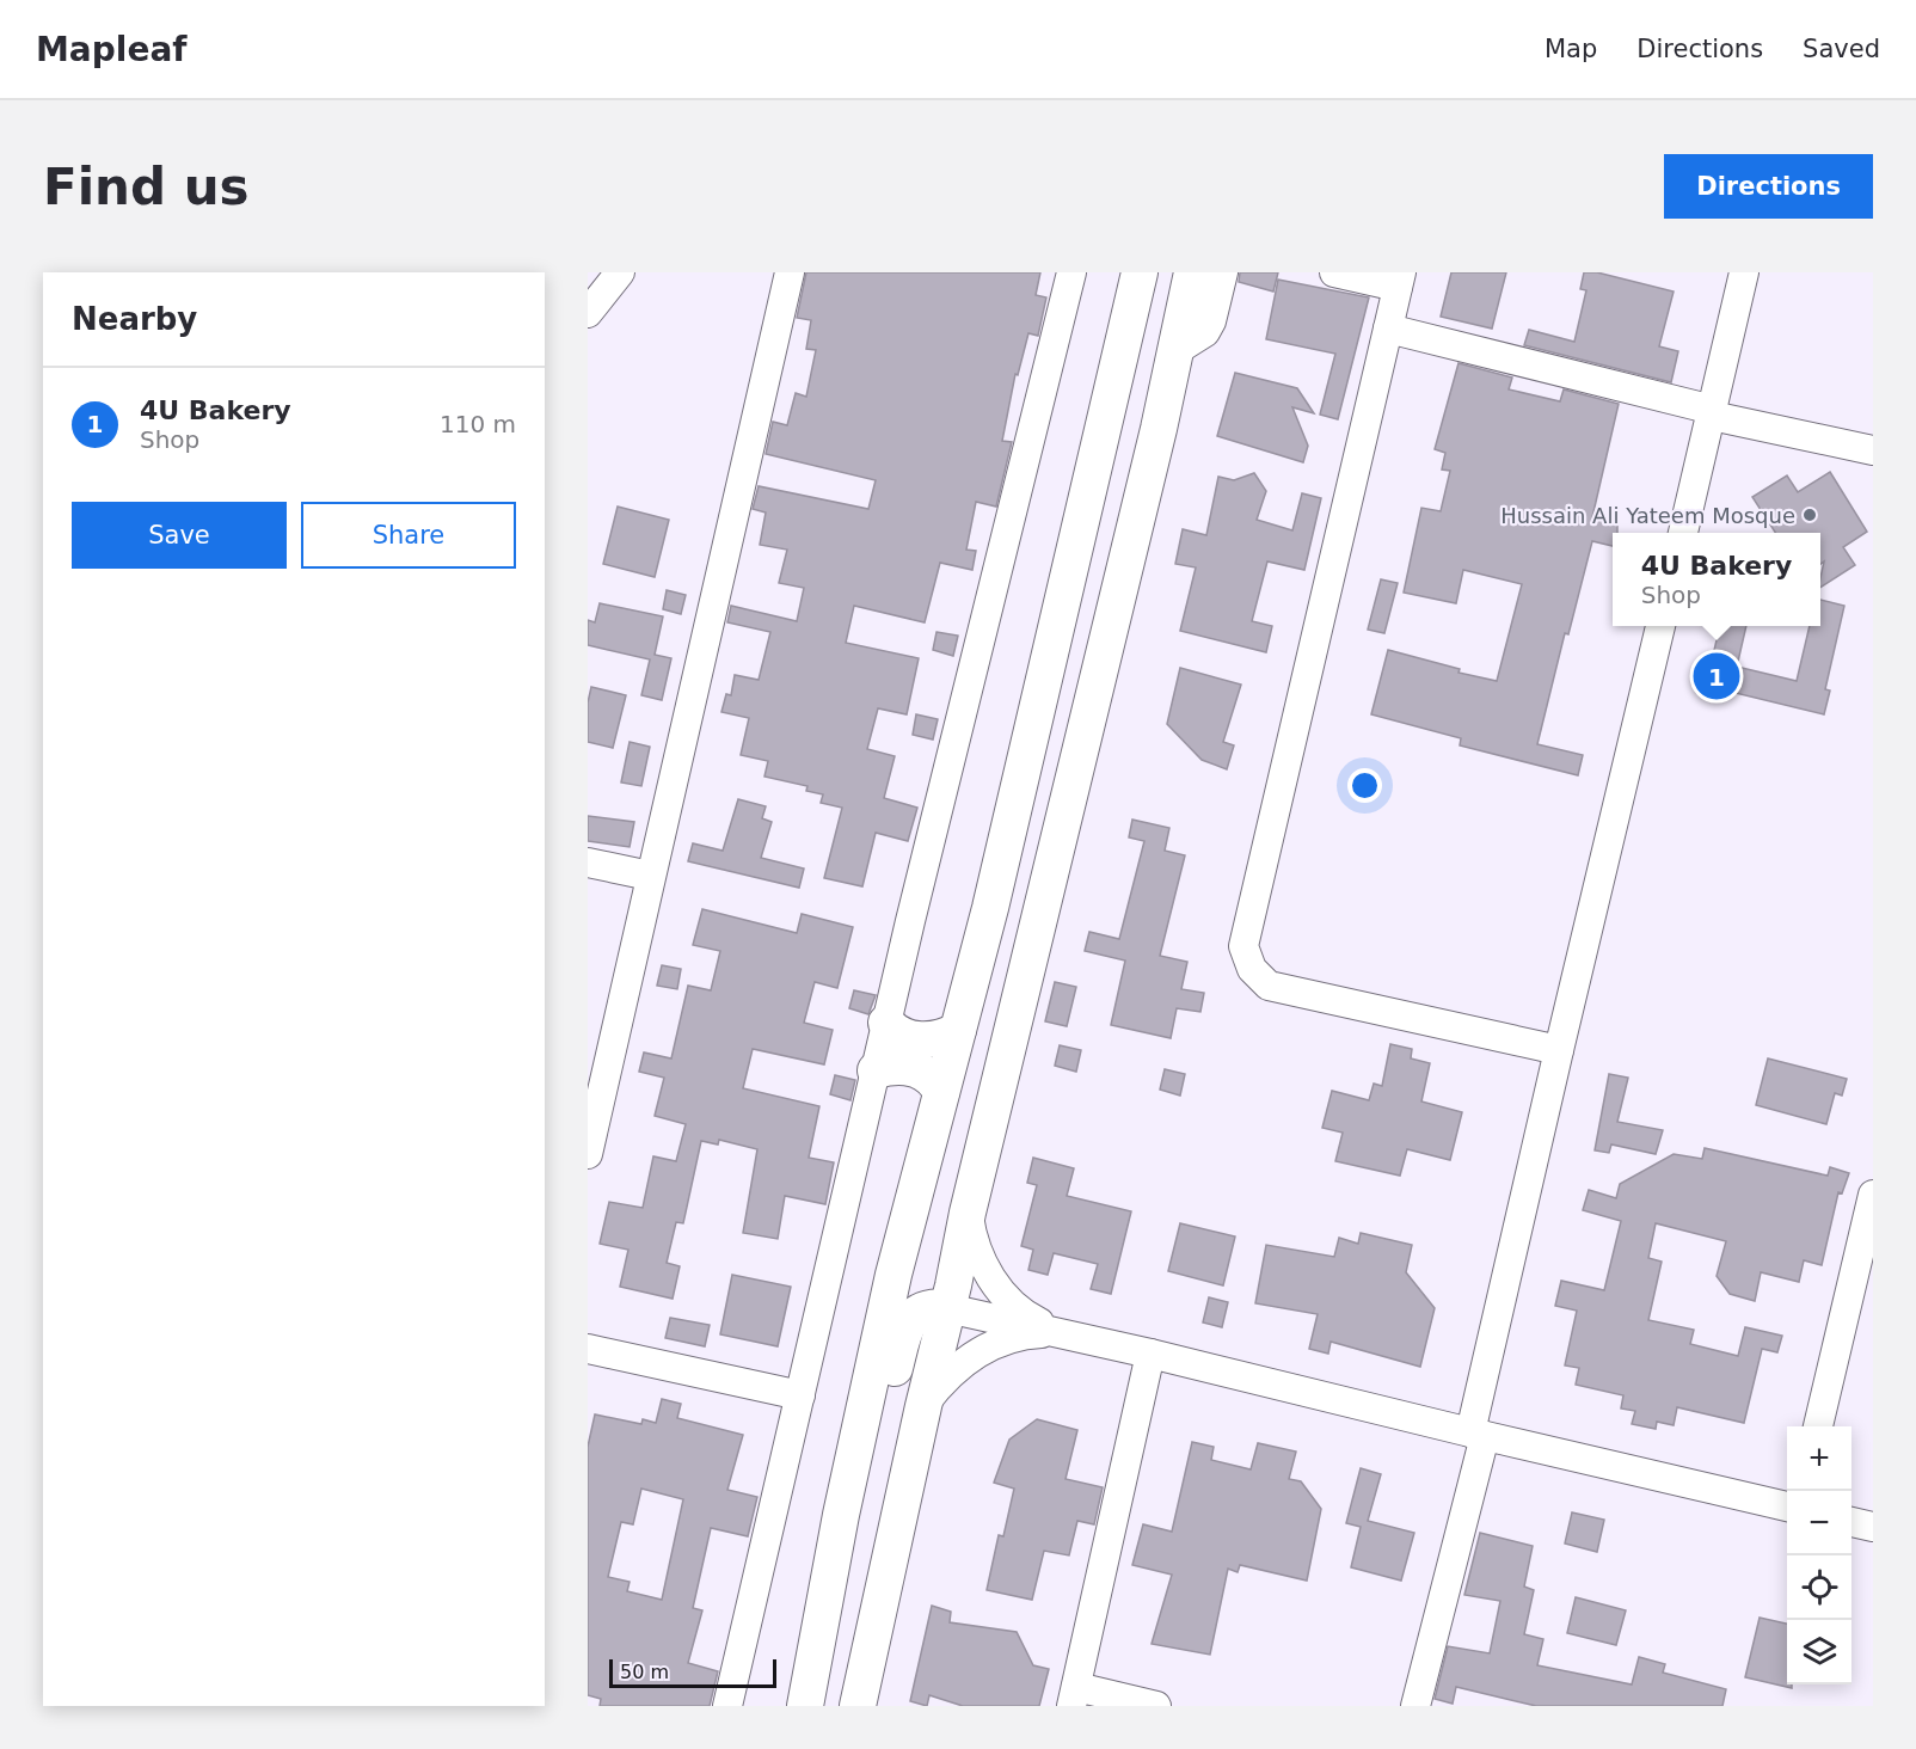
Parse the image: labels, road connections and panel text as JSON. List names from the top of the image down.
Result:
{
  "places": ["Hussain Ali Yateem Mosque"],
  "scale_bar": "50 m",
  "page": {
    "header": "Mapleaf",
    "nav": ["Map", "Directions", "Saved"],
    "buttons": [
      "Directions",
      ["Save", "Share"]
    ],
    "title": "Find us",
    "heading": "Nearby",
    "list": [
      {
        "mark": "1",
        "name": "4U Bakery",
        "note": "Shop",
        "value": "110 m"
      }
    ],
    "popup": ["4U Bakery", "Shop"],
    "pins": "1",
    "map_buttons": ["+", "−"],
    "scale": "50 m"
  }
}
